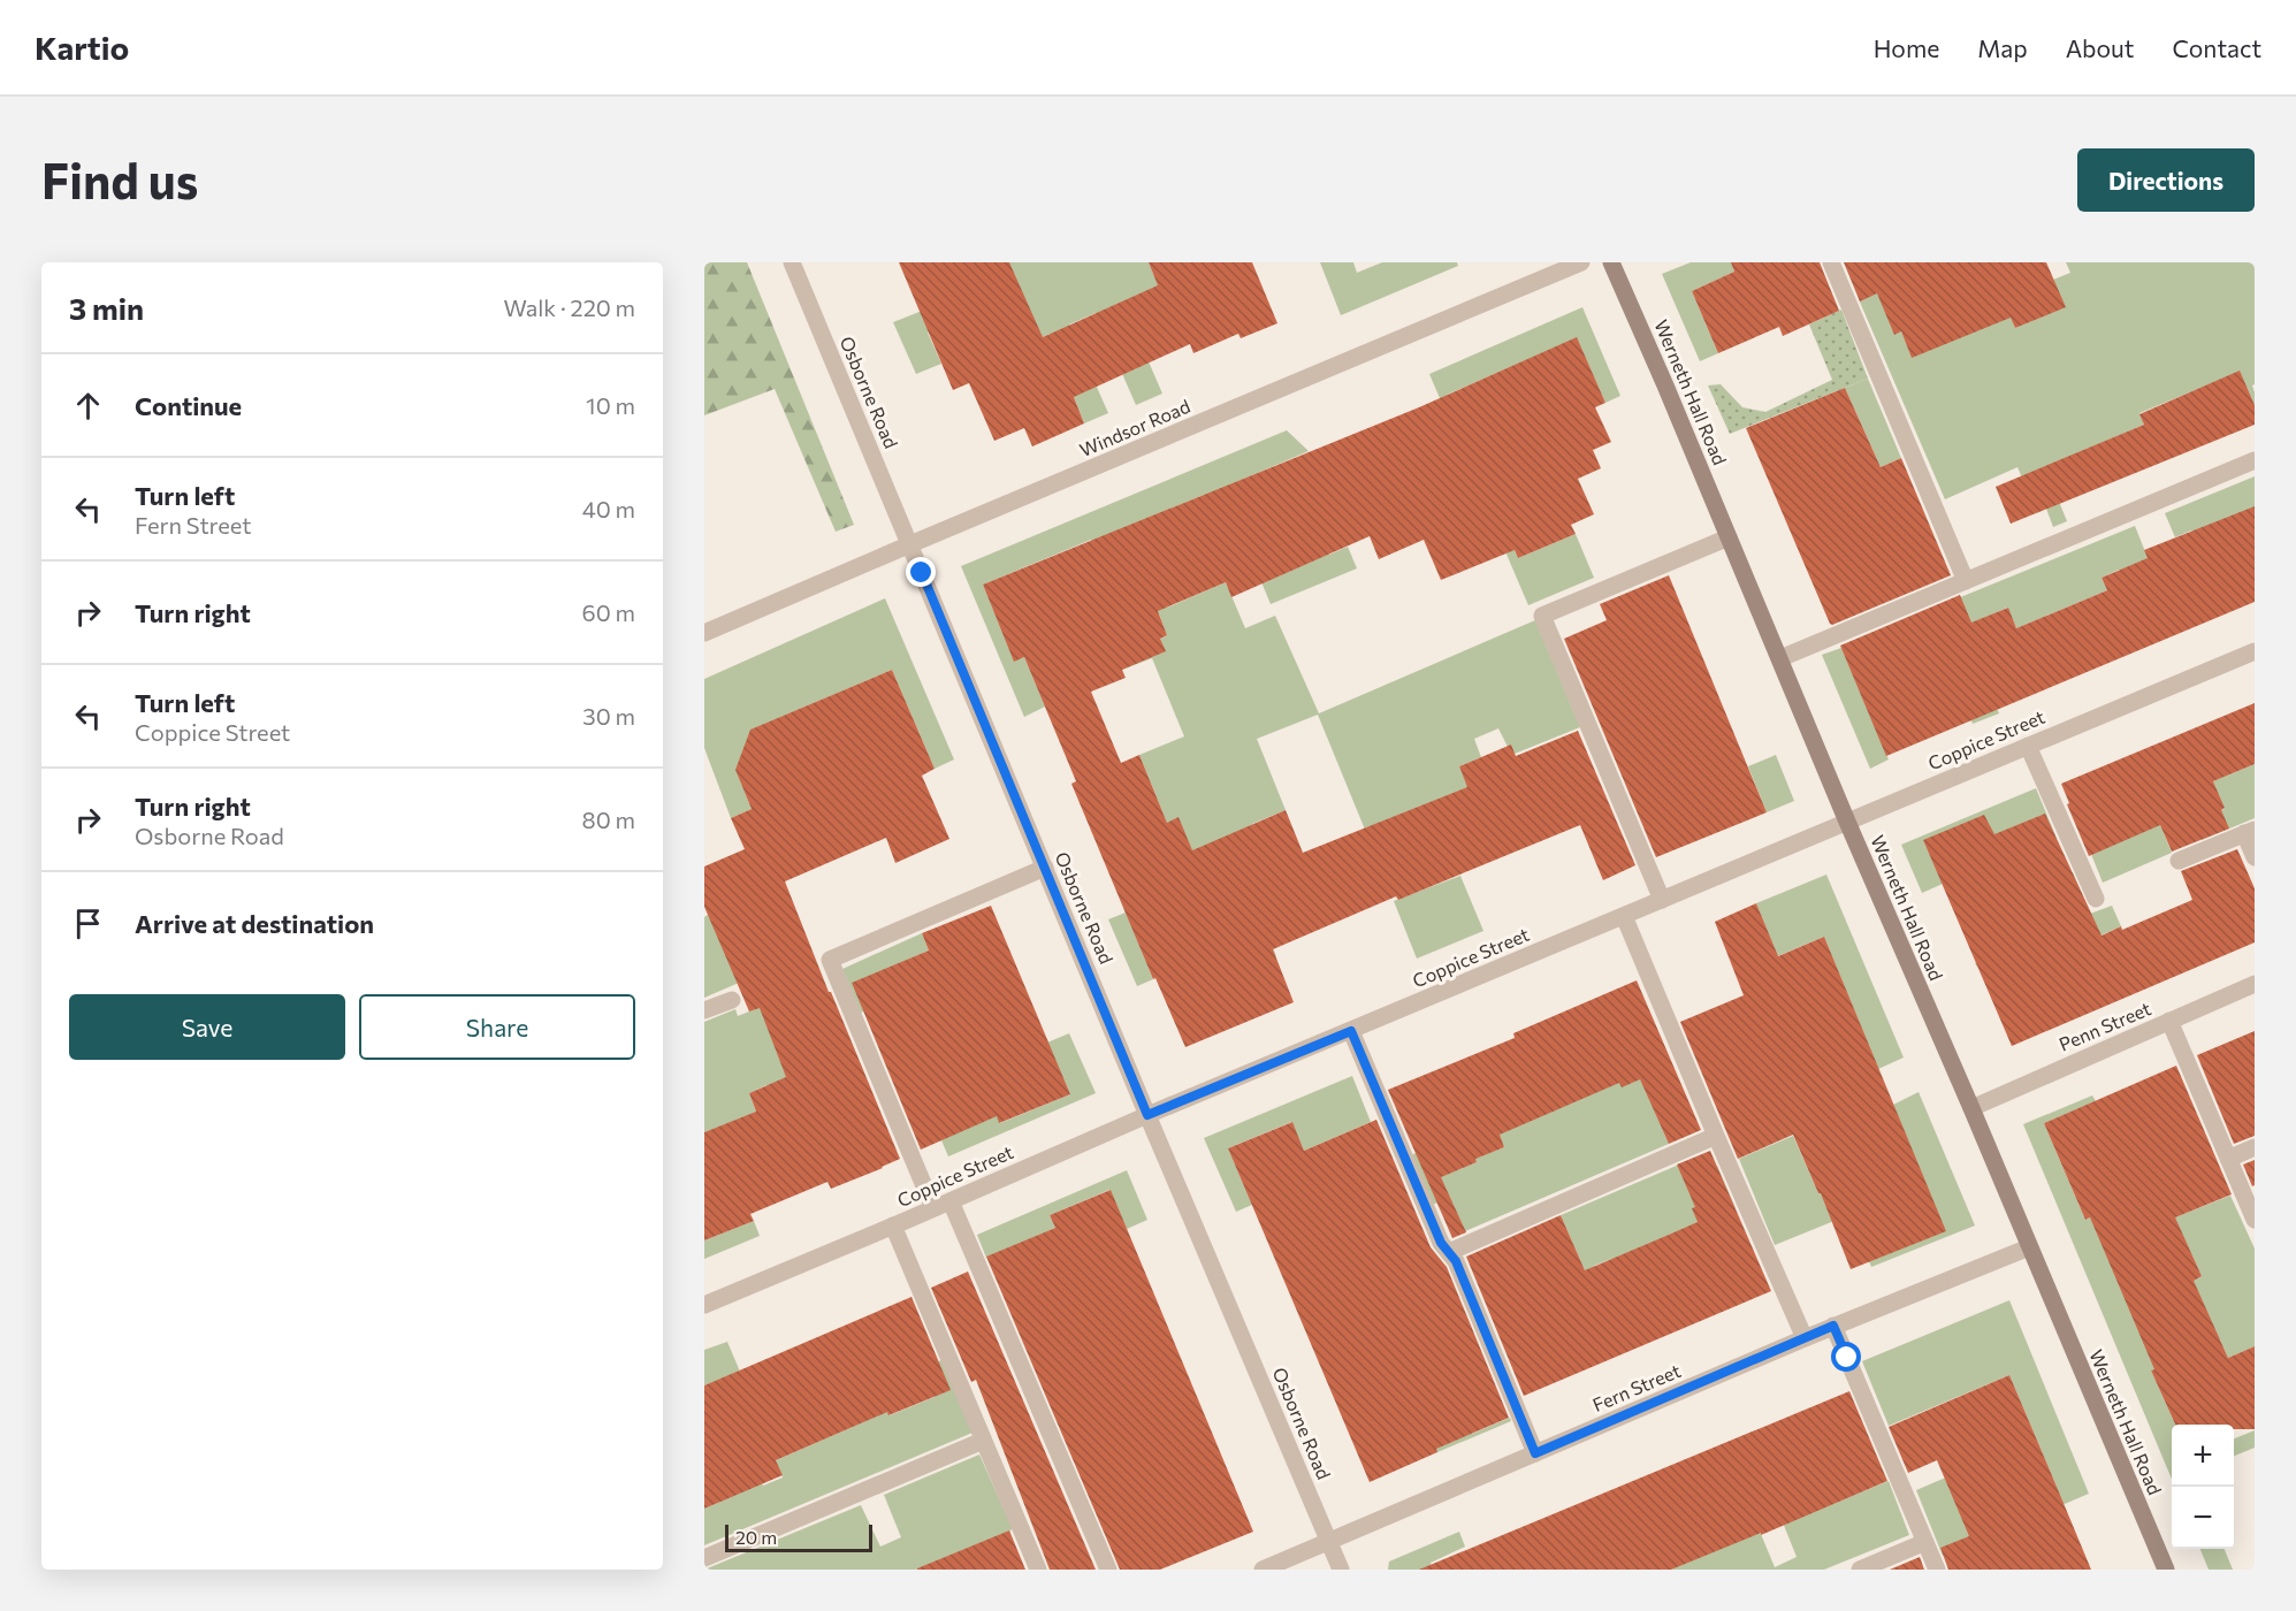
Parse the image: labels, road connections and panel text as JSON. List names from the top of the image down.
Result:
{
  "streets": {
    "street": [
      "Osborne Road",
      "Werneth Hall Road",
      "Windsor Road",
      "Coppice Street",
      "Penn Street",
      "Fern Street"
    ]
  },
  "crossings": [
    ["Osborne Road", "Windsor Road"],
    ["Osborne Road", "Coppice Street"],
    ["Osborne Road", "Fern Street"],
    ["Werneth Hall Road", "Coppice Street"],
    ["Werneth Hall Road", "Penn Street"],
    ["Werneth Hall Road", "Fern Street"]
  ],
  "scale_bar": "20 m",
  "page": {
    "header": "Kartio",
    "nav": [
      "Home",
      "Map",
      "About",
      "Contact"
    ],
    "buttons": [
      "Directions",
      ["Save", "Share"]
    ],
    "title": "Find us",
    "heading": ["3 min", "Walk · 220 m"],
    "list": [
      ["Continue", "10 m"],
      ["Turn left", "Fern Street", "40 m"],
      ["Turn right", "60 m"],
      ["Turn left", "Coppice Street", "30 m"],
      ["Turn right", "Osborne Road", "80 m"],
      "Arrive at destination"
    ],
    "map_buttons": ["+", "−"],
    "scale": "20 m"
  }
}
